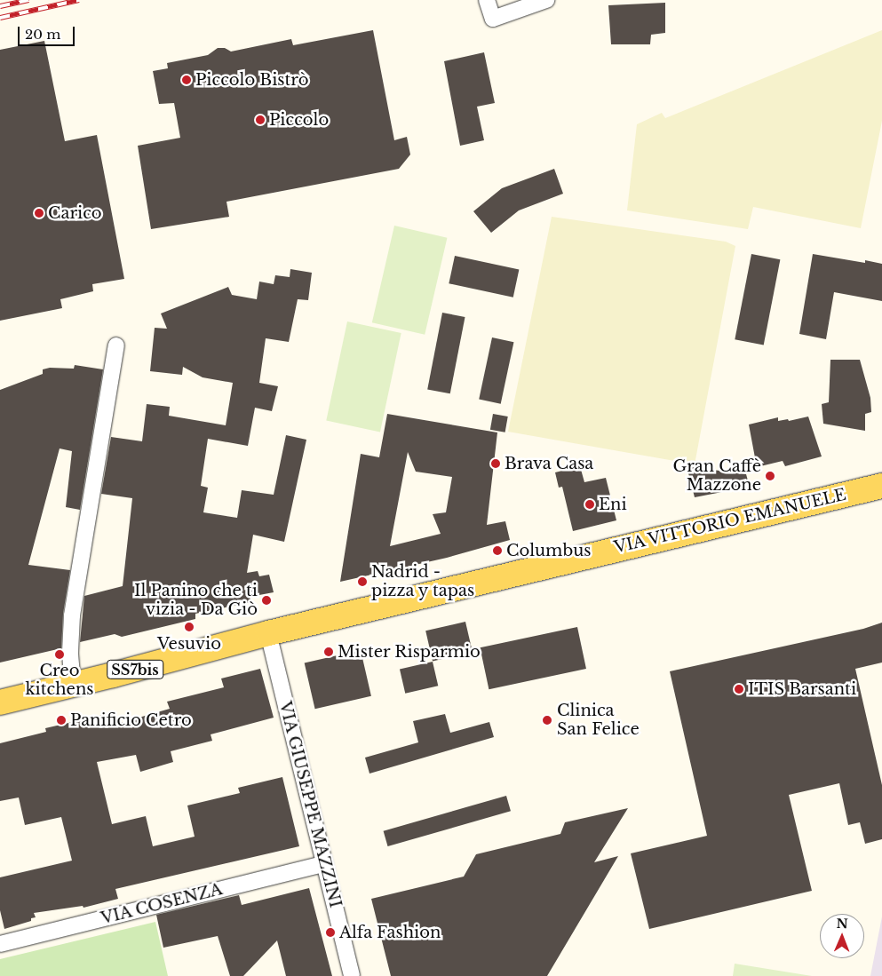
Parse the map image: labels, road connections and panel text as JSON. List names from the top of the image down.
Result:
{
  "streets": {
    "main road": ["VIA VITTORIO EMANUELE", "SS7bis"],
    "street": ["VIA GIUSEPPE MAZZINI", "VIA COSENZA"]
  },
  "crossings": [
    ["VIA VITTORIO EMANUELE", "SS7bis"],
    ["VIA VITTORIO EMANUELE", "VIA GIUSEPPE MAZZINI"],
    ["SS7bis", "VIA GIUSEPPE MAZZINI"],
    ["VIA GIUSEPPE MAZZINI", "VIA COSENZA"]
  ],
  "places": [
    "Piccolo Bistrò",
    "Piccolo",
    "Carico",
    "Brava Casa",
    "Gran Caffè Mazzone",
    "Eni",
    "Columbus",
    "Nadrid - pizza y tapas",
    "Il Panino che ti vizia - Da Giò",
    "Vesuvio",
    "Mister Risparmio",
    "Creo kitchens",
    "ITIS Barsanti",
    "Panificio Cetro",
    "Clinica San Felice",
    "Alfa Fashion"
  ],
  "scale_bar": "20 m",
  "north": "top"
}
